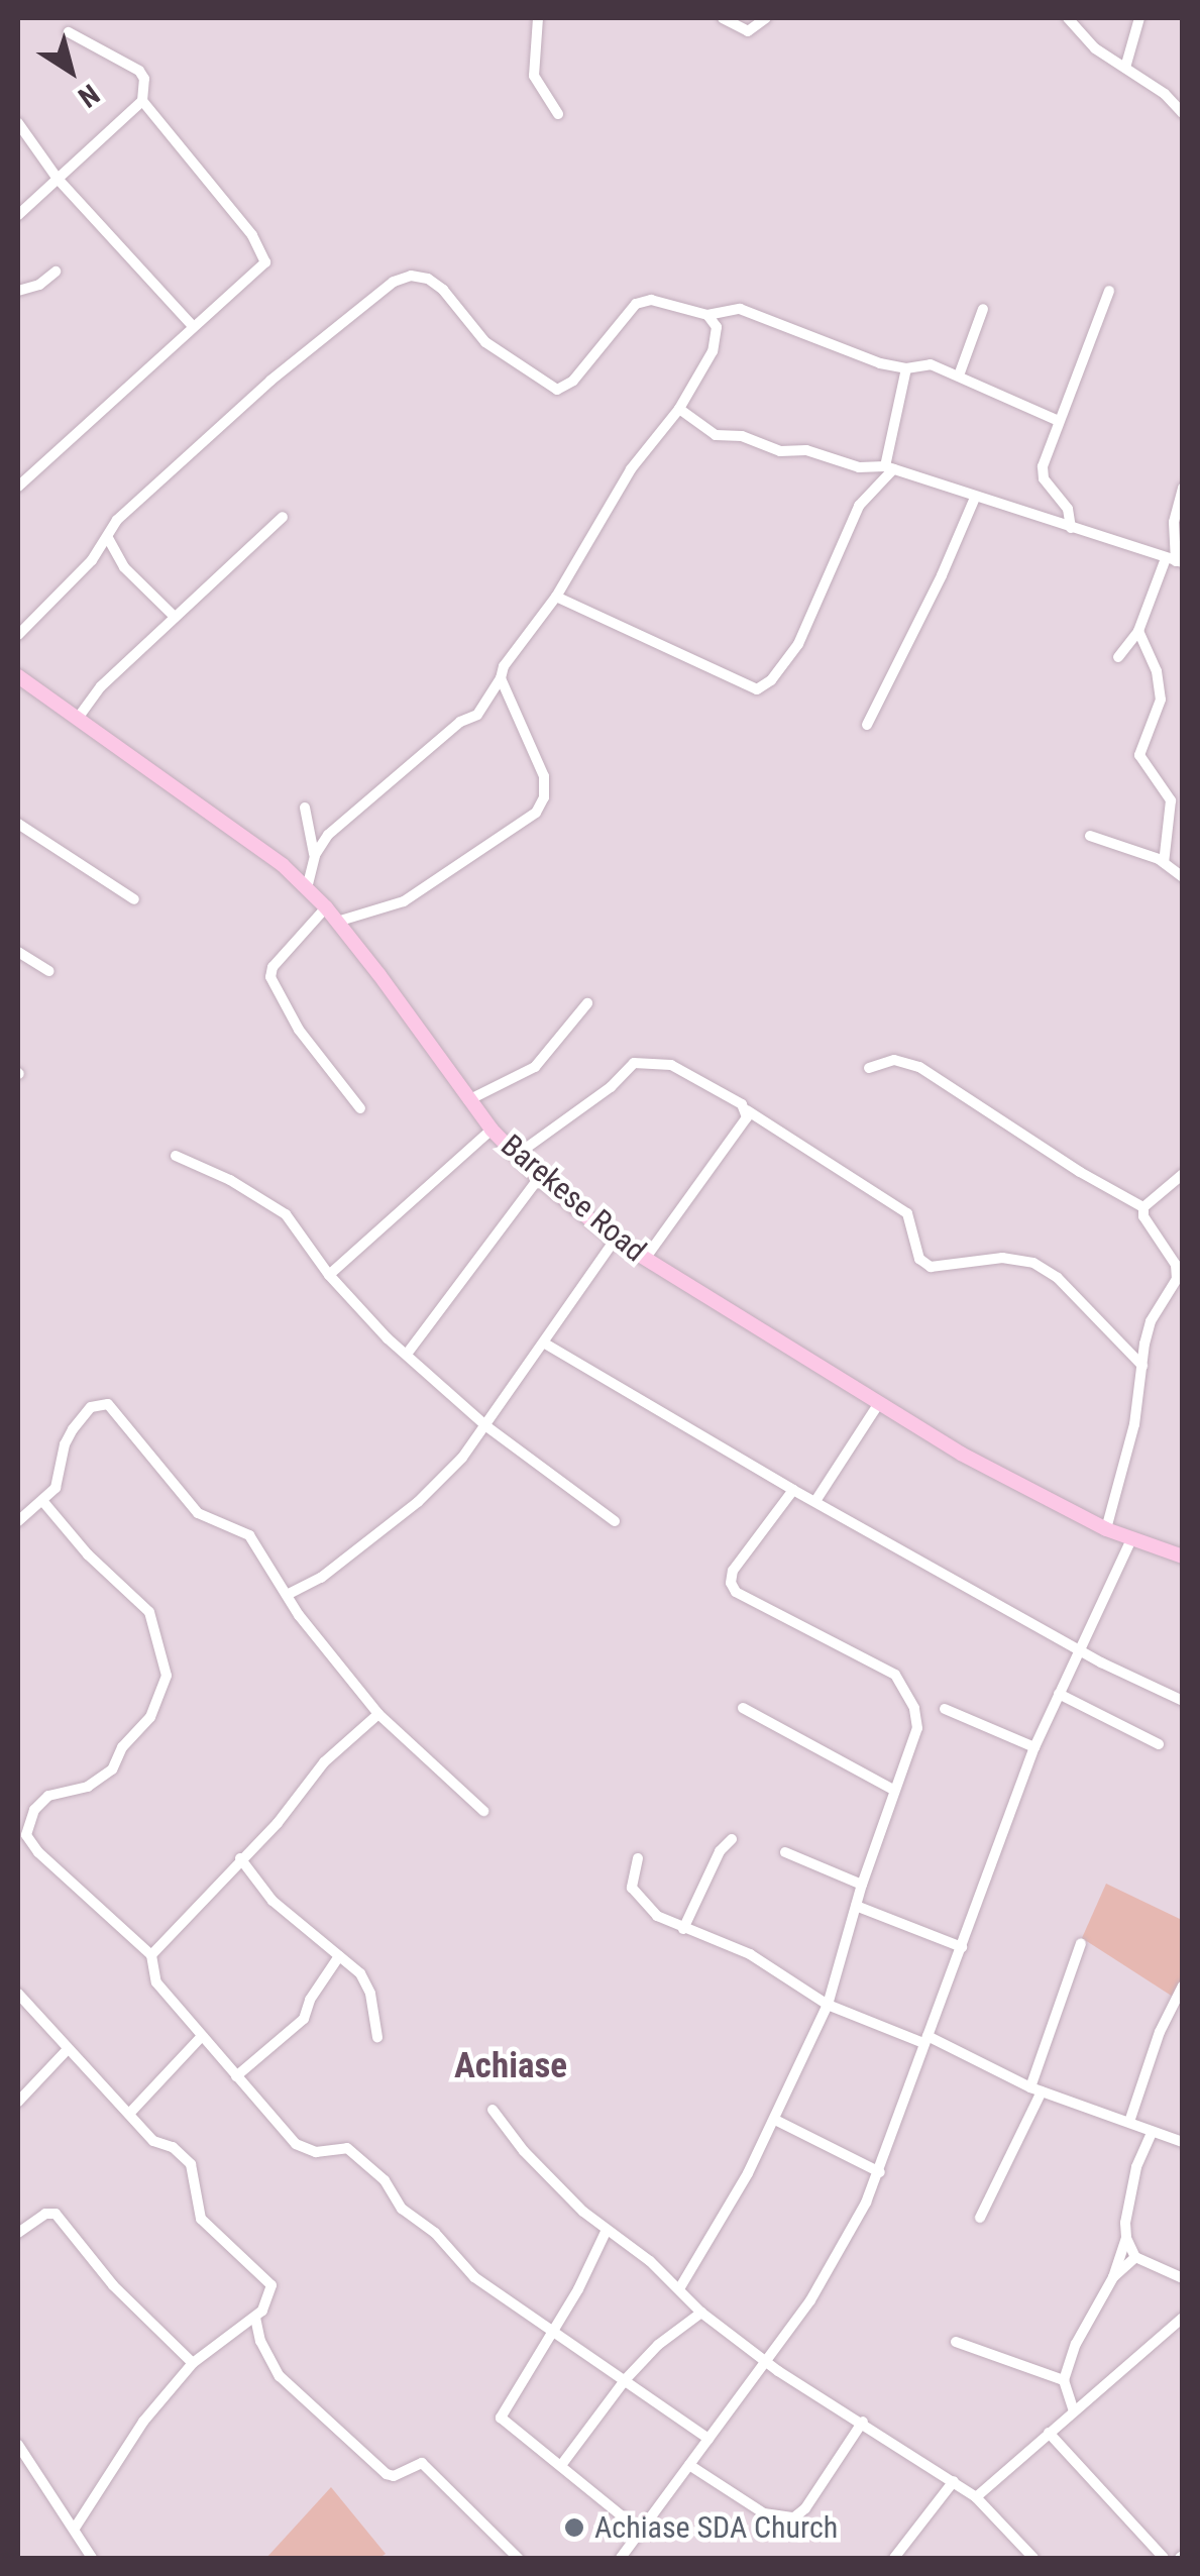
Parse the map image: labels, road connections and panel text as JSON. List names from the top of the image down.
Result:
{
  "streets": {
    "main road": ["Barekese Road"]
  },
  "districts": ["Achiase"],
  "places": ["Achiase SDA Church"],
  "north": "bottom right"
}
